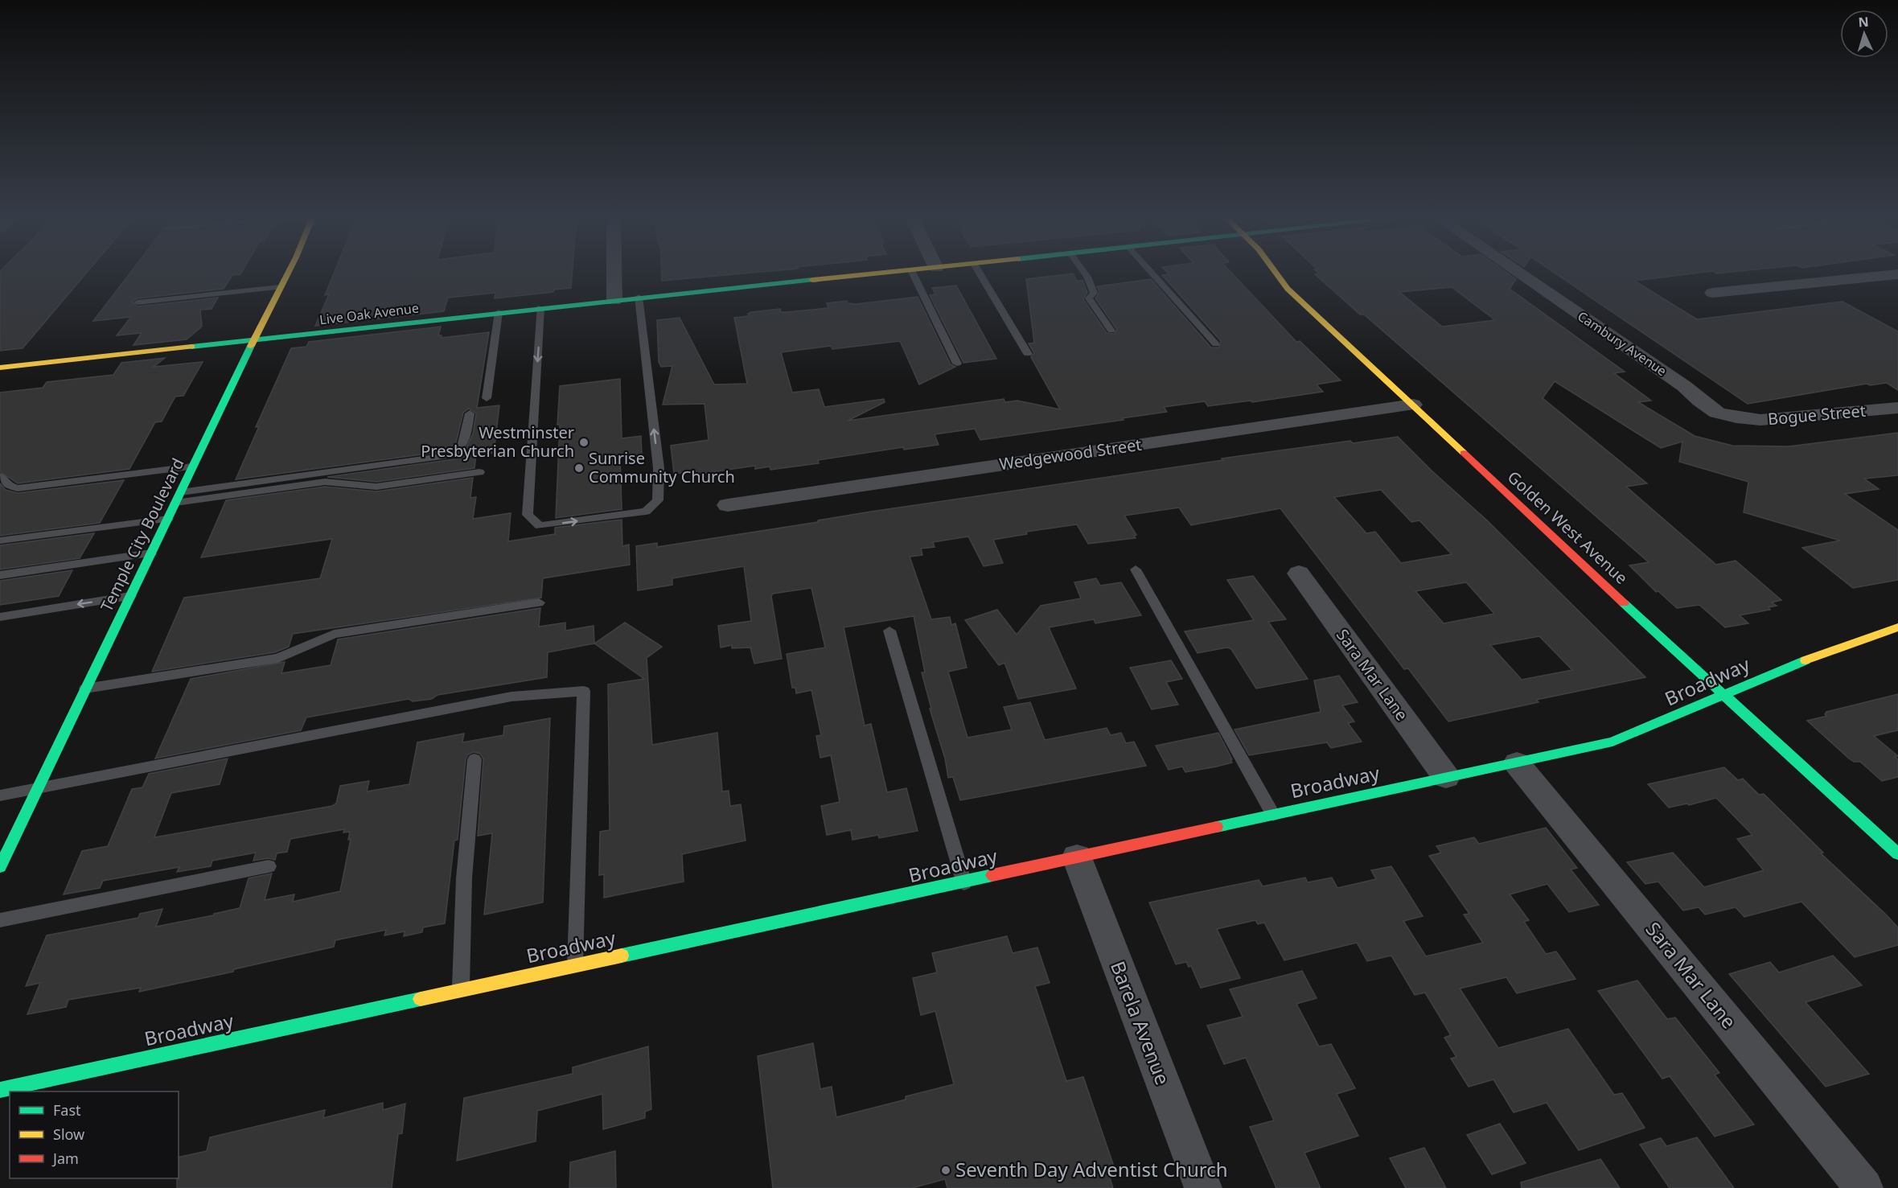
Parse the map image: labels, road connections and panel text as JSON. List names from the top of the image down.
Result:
{
  "streets": {
    "street": [
      "Live Oak Avenue",
      "Cambury Avenue",
      "Bogue Street",
      "Wedgewood Street",
      "Golden West Avenue",
      "Temple City Boulevard",
      "Sara Mar Lane",
      "Broadway",
      "Barela Avenue"
    ]
  },
  "crossings": [
    ["Live Oak Avenue", "Temple City Boulevard"],
    ["Cambury Avenue", "Bogue Street"],
    ["Wedgewood Street", "Golden West Avenue"],
    ["Golden West Avenue", "Broadway"],
    ["Sara Mar Lane", "Broadway"],
    ["Broadway", "Barela Avenue"]
  ],
  "places": ["Westminster Presbyterian Church", "Sunrise Community Church", "Seventh Day Adventist Church"],
  "legend": ["Fast", "Slow", "Jam"],
  "north": "top"
}
